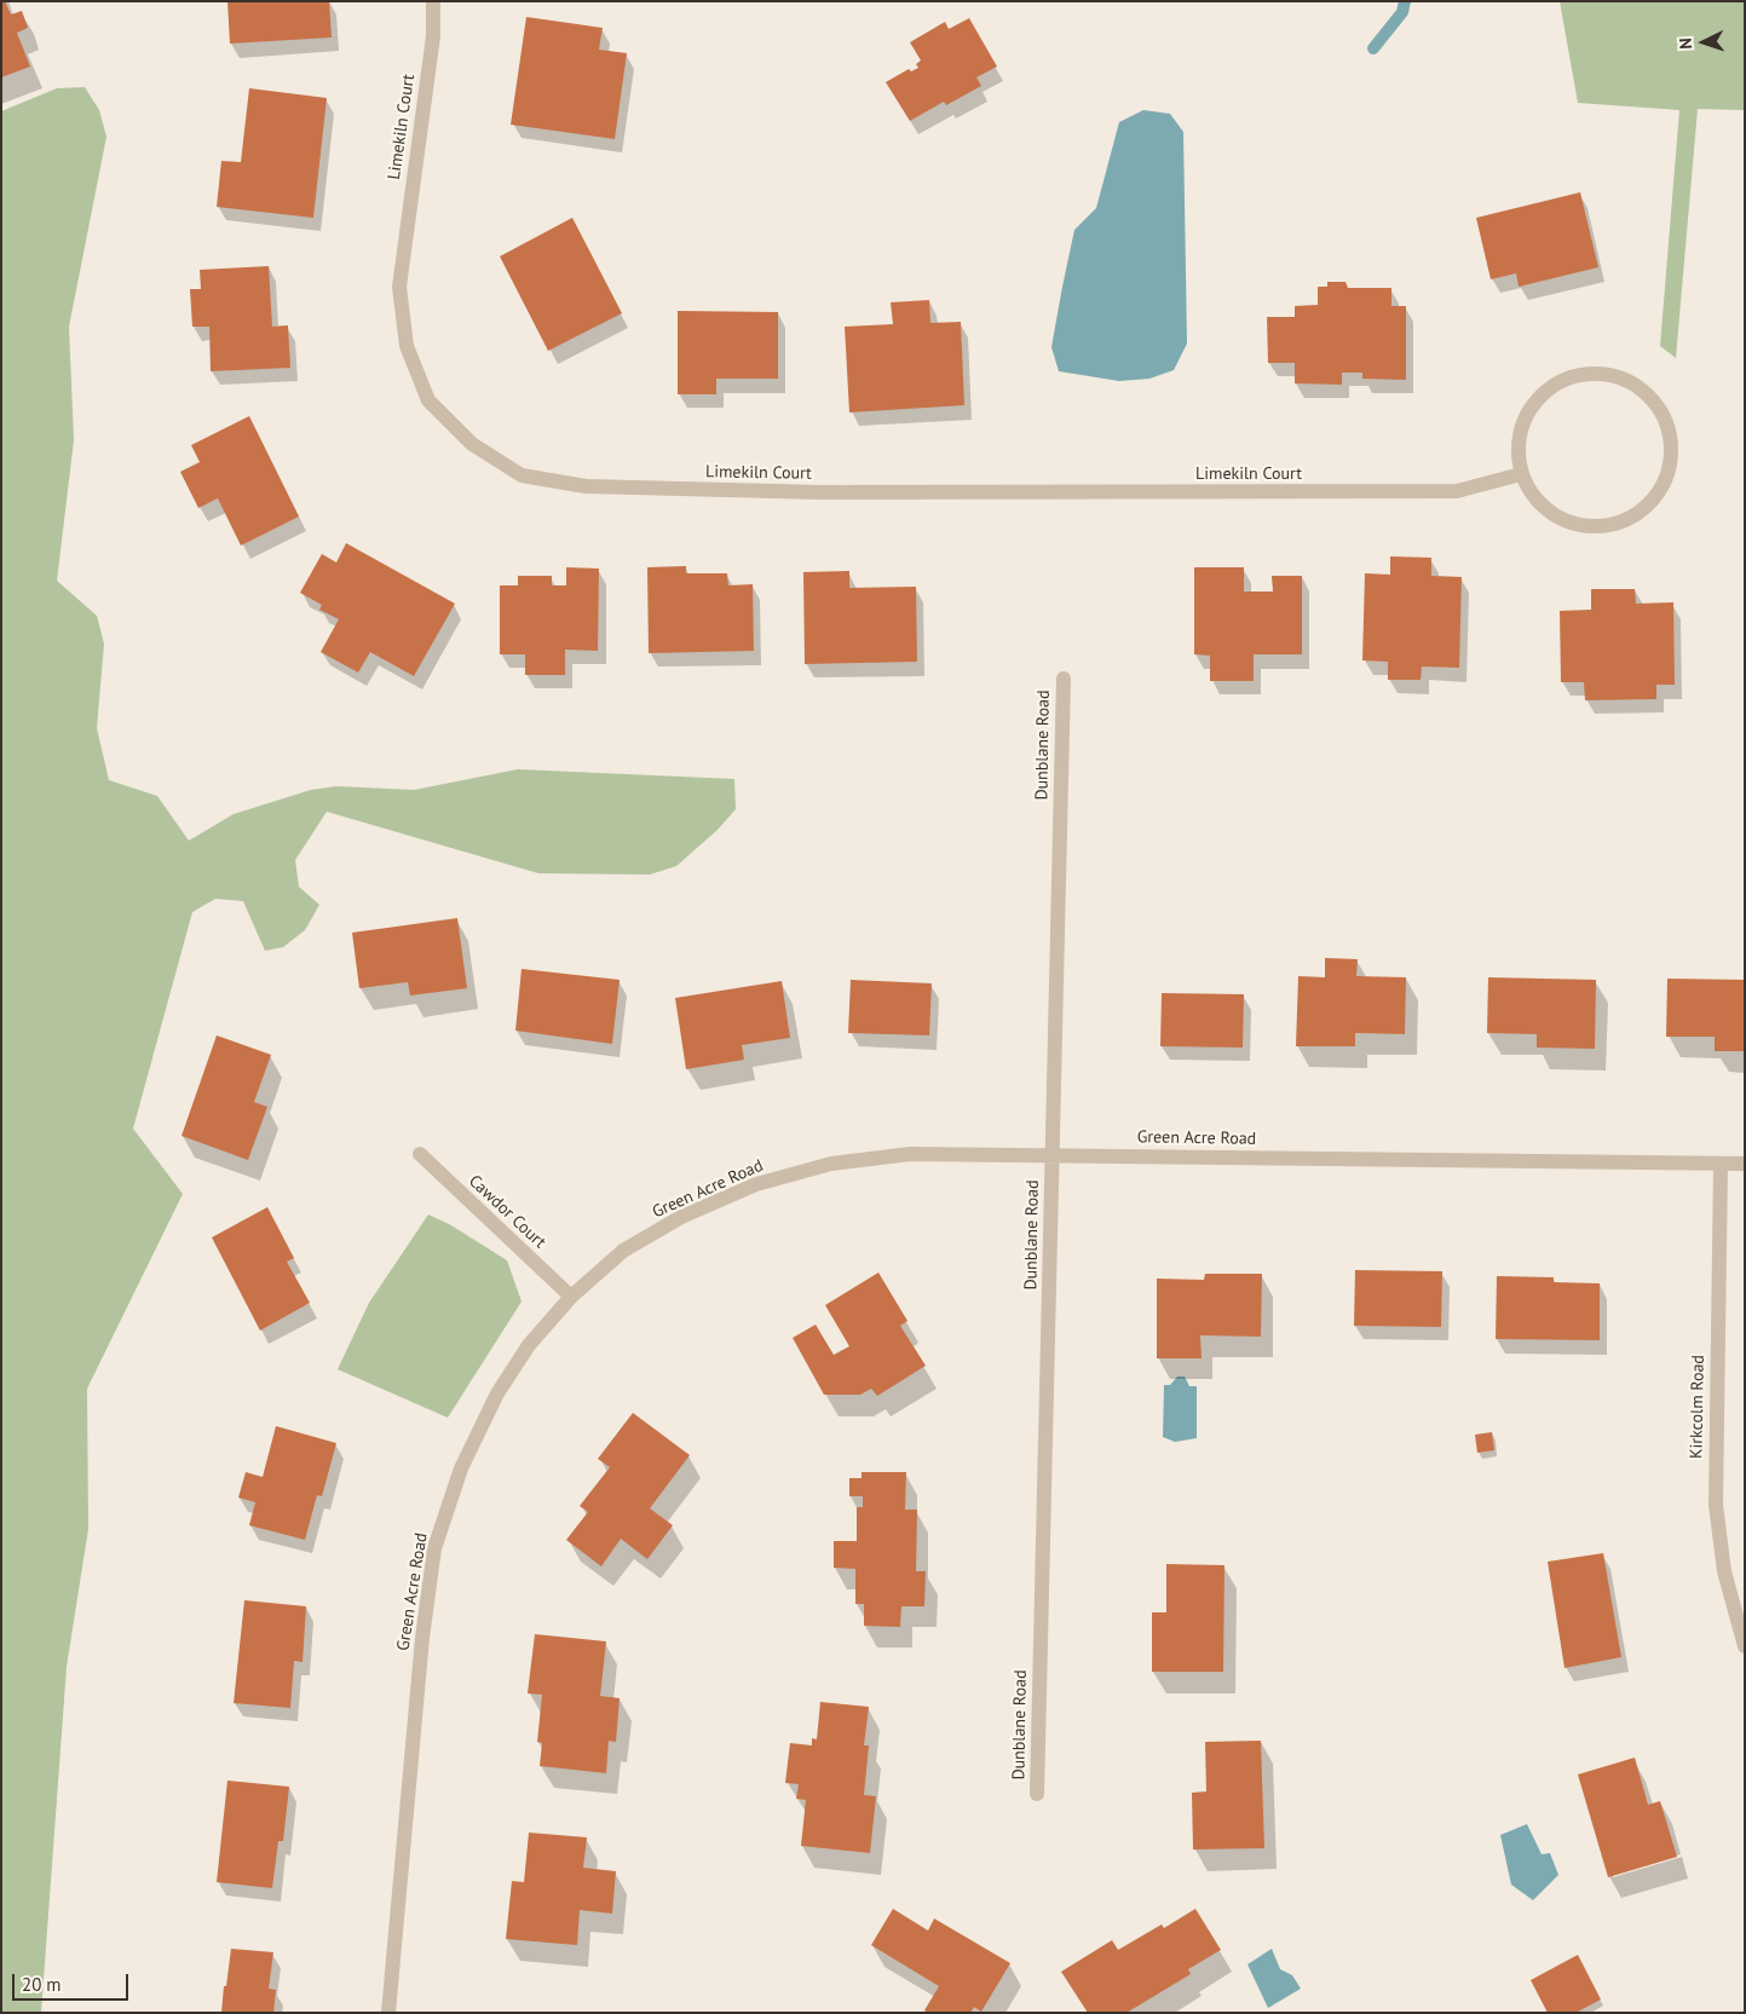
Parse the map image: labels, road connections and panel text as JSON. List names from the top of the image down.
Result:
{
  "streets": {
    "street": [
      "Limekiln Court",
      "Dunblane Road",
      "Green Acre Road",
      "Cawdor Court",
      "Kirkcolm Road"
    ]
  },
  "crossings": [
    ["Dunblane Road", "Green Acre Road"],
    ["Green Acre Road", "Cawdor Court"],
    ["Green Acre Road", "Kirkcolm Road"]
  ],
  "scale_bar": "20 m",
  "north": "left"
}
